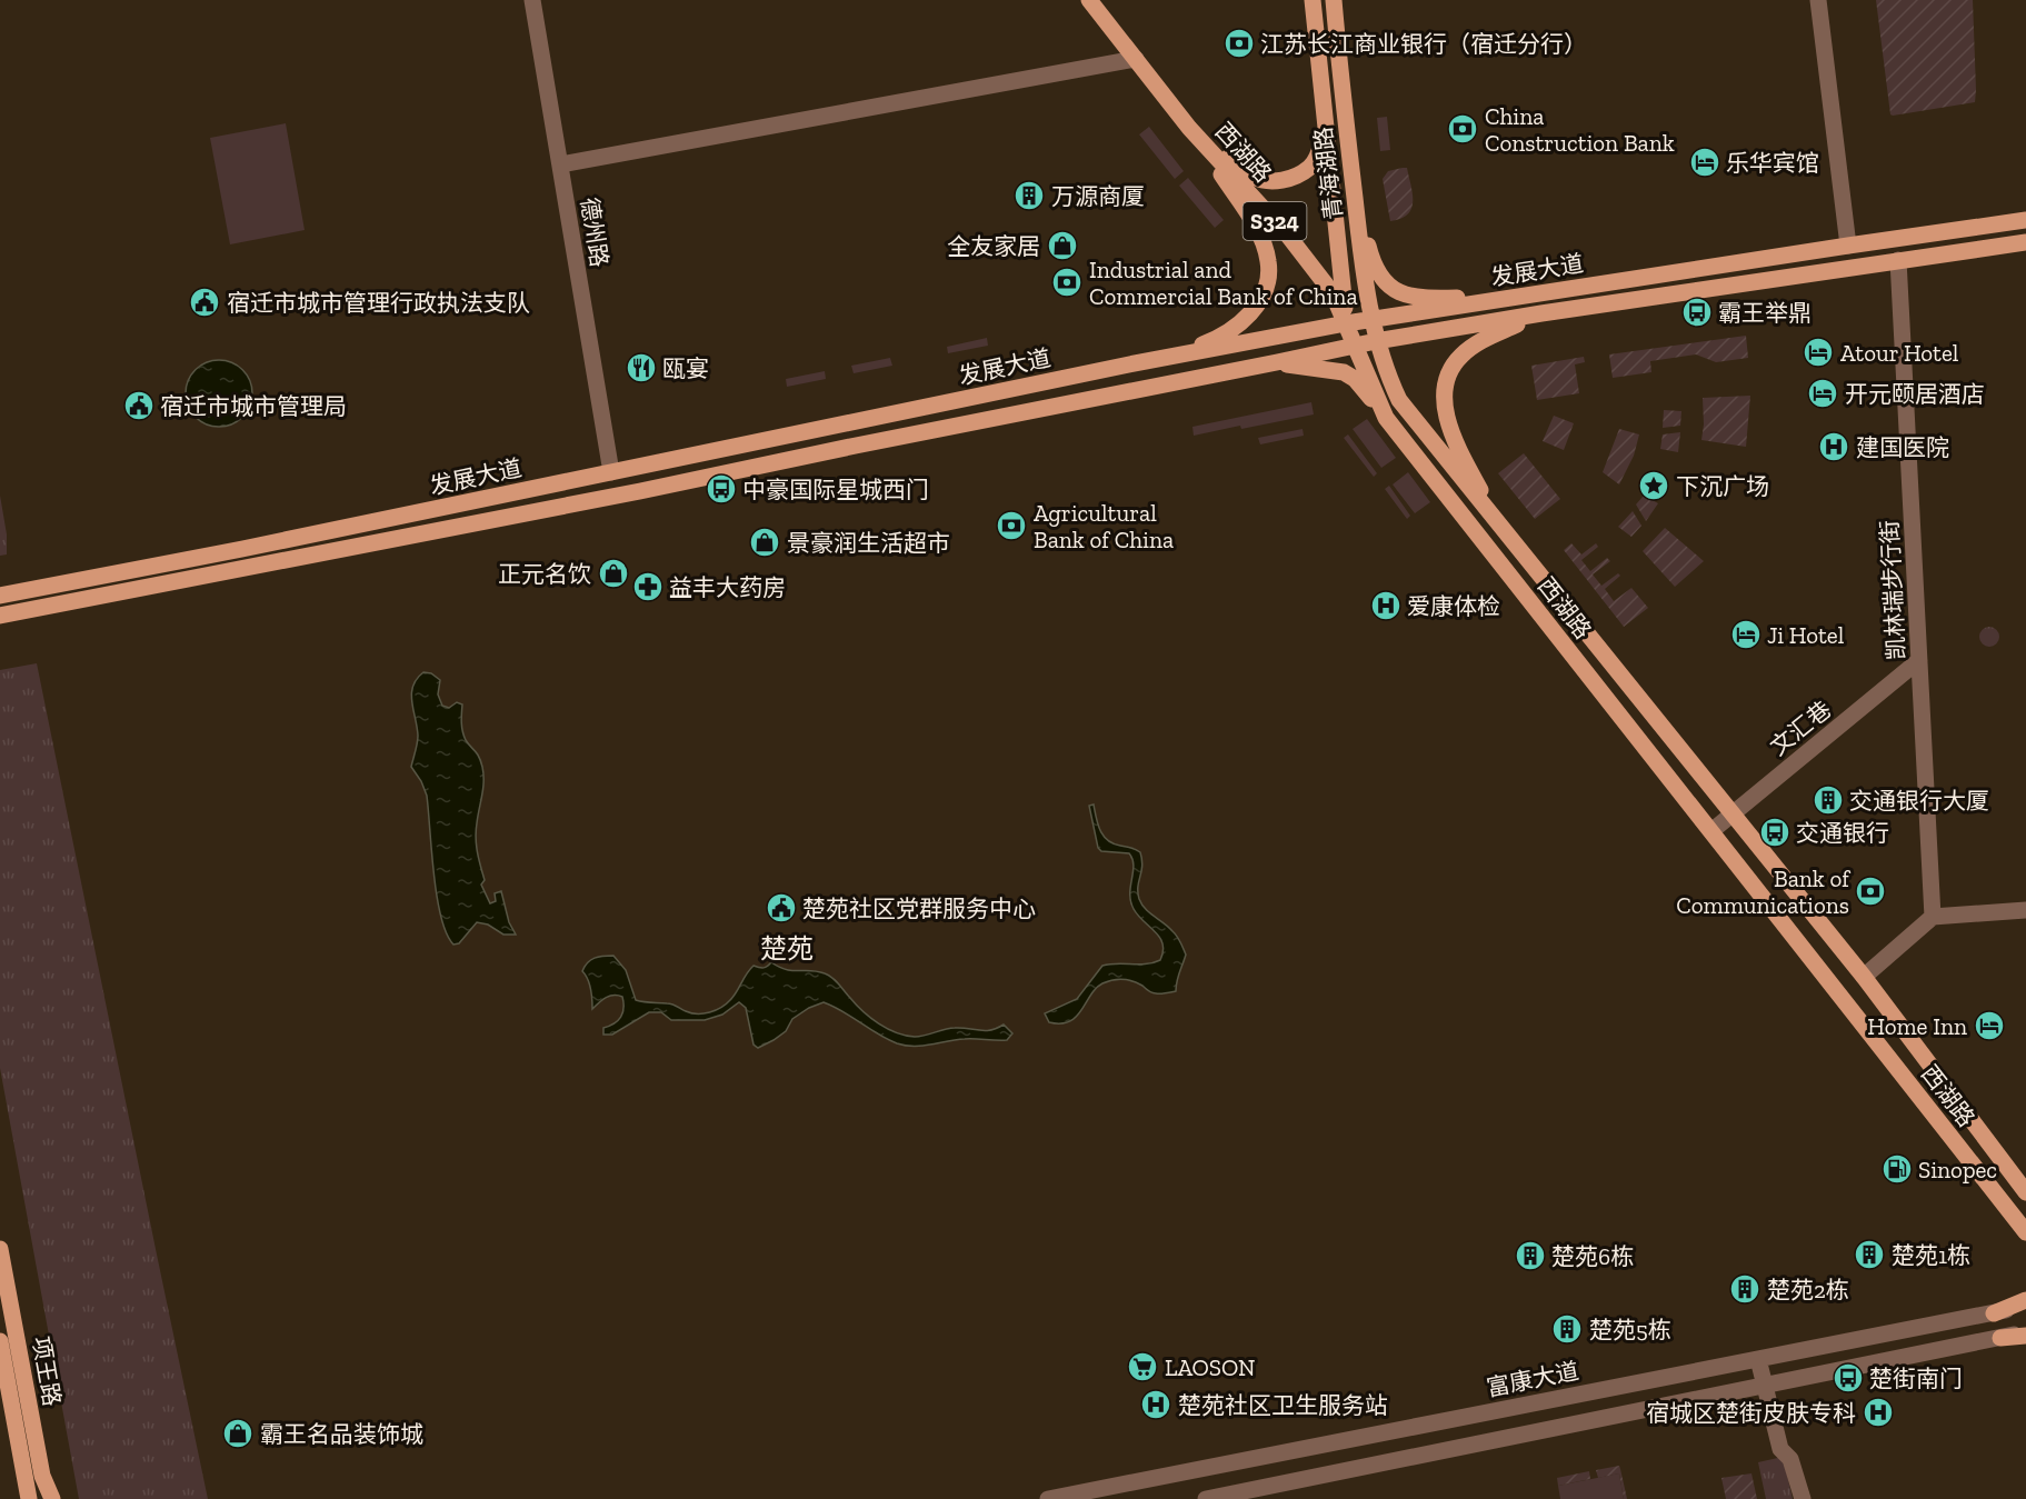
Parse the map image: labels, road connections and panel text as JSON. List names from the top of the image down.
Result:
{
  "streets": {
    "main road": [
      "西湖路",
      "青海湖路",
      "S324",
      "发展大道",
      "项王路"
    ],
    "street": [
      "德州路",
      "凯林瑞步行街",
      "文汇巷",
      "富康大道"
    ]
  },
  "crossings": [
    ["西湖路", "青海湖路"],
    ["西湖路", "发展大道"],
    ["西湖路", "文汇巷"],
    ["青海湖路", "发展大道"],
    ["德州路", "发展大道"],
    ["发展大道", "凯林瑞步行街"],
    ["凯林瑞步行街", "文汇巷"]
  ],
  "districts": ["楚苑"],
  "places": {
    "bank": [
      "江苏长江商业银行（宿迁分行）",
      "China Construction Bank",
      "Industrial and Commercial Bank of China",
      "Agricultural Bank of China",
      "Bank of Communications"
    ],
    "hotel": [
      "乐华宾馆",
      "Atour Hotel",
      "开元颐居酒店",
      "Ji Hotel",
      "Home Inn"
    ],
    "building": [
      "万源商厦",
      "交通银行大厦",
      "楚苑1栋",
      "楚苑6栋",
      "楚苑2栋",
      "楚苑5栋"
    ],
    "shop": [
      "全友家居",
      "景豪润生活超市",
      "正元名饮",
      "霸王名品装饰城"
    ],
    "public building": ["宿迁市城市管理行政执法支队", "宿迁市城市管理局", "楚苑社区党群服务中心"],
    "bus stop": [
      "霸王举鼎",
      "中豪国际星城西门",
      "交通银行",
      "楚街南门"
    ],
    "restaurant": ["瓯宴"],
    "hospital": [
      "建国医院",
      "爱康体检",
      "楚苑社区卫生服务站",
      "宿城区楚街皮肤专科"
    ],
    "place": ["下沉广场"],
    "pharmacy": ["益丰大药房"],
    "fuel station": ["Sinopec"],
    "supermarket": ["LAOSON"]
  }
}
